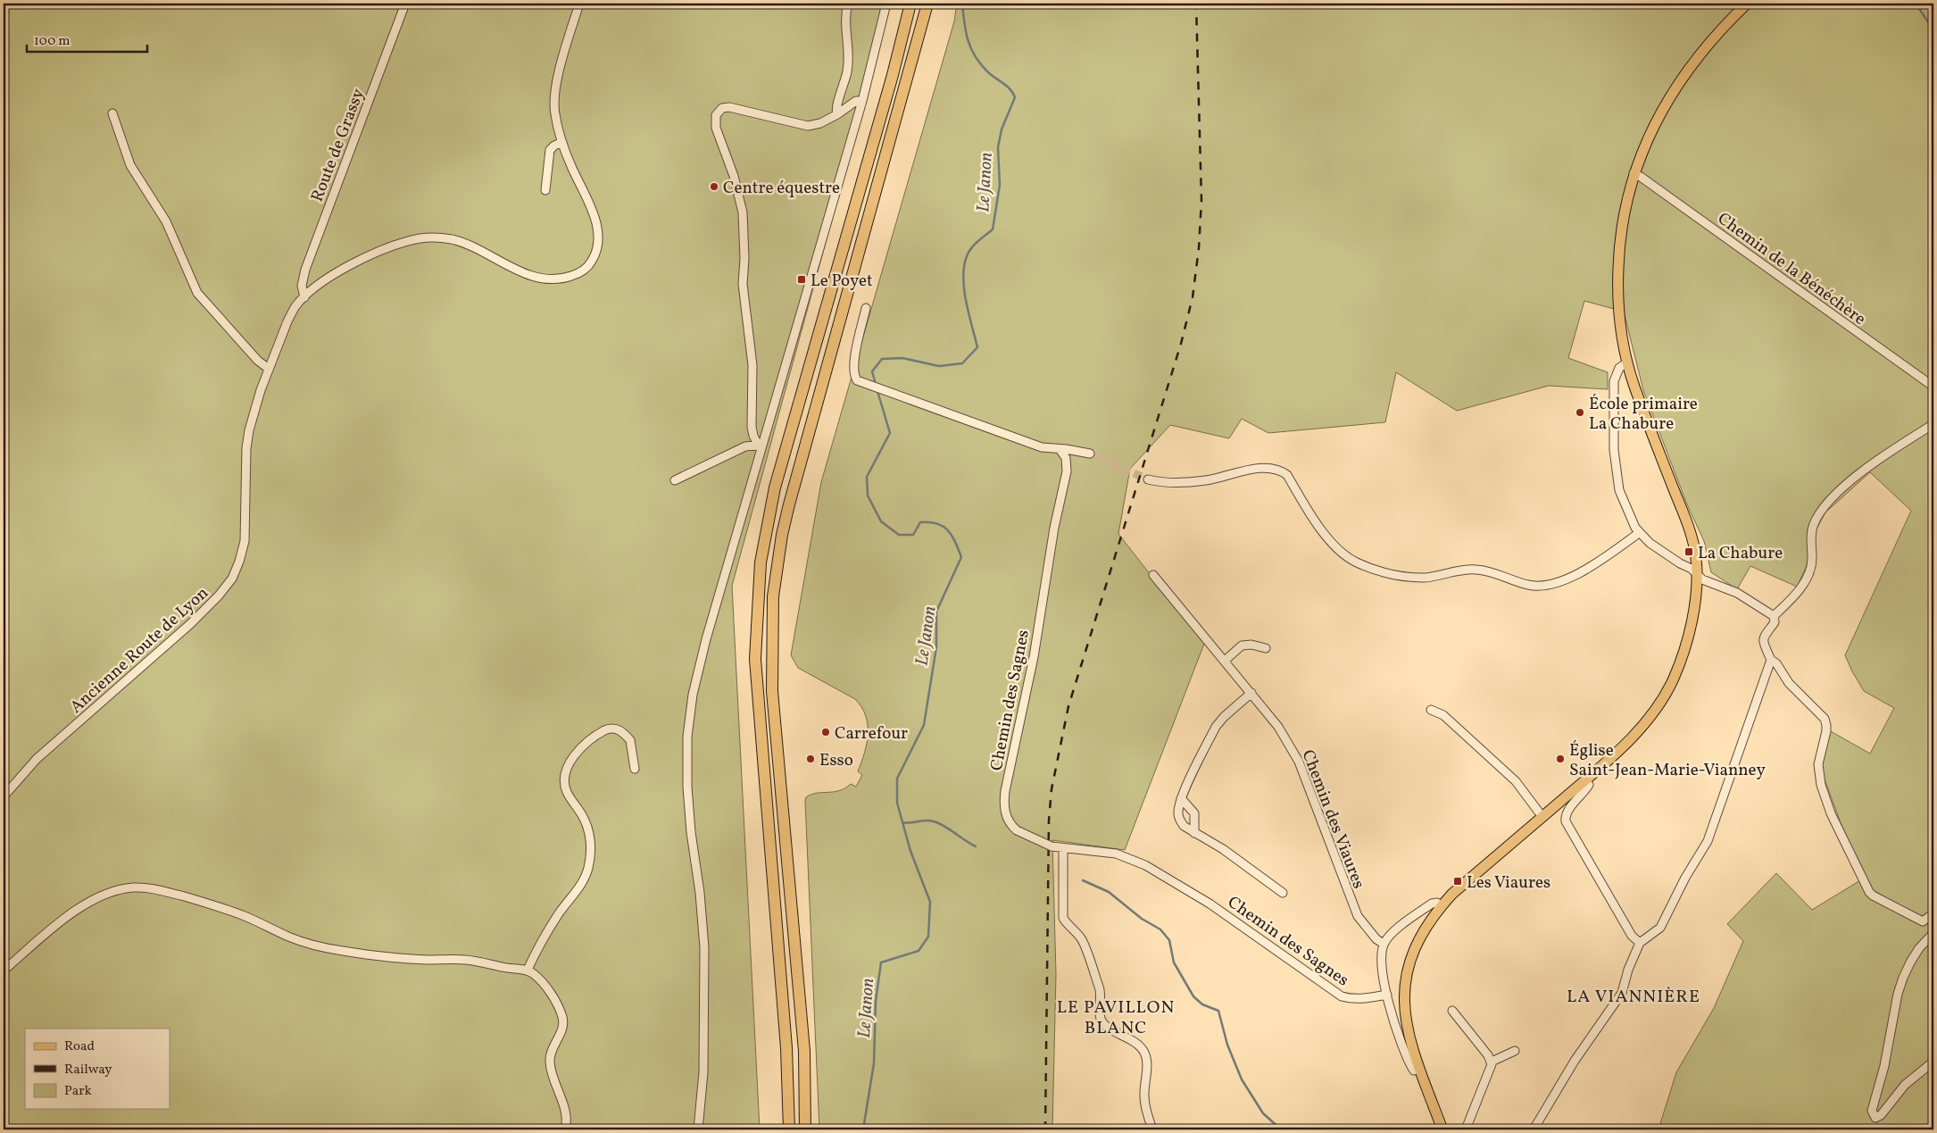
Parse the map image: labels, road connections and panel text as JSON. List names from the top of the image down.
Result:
{
  "streets": {
    "street": [
      "Route de Grassy",
      "Chemin de la Bénéchère",
      "Ancienne Route de Lyon",
      "Chemin des Sagnes",
      "Chemin des Viaures"
    ]
  },
  "crossings": [
    ["Route de Grassy", "Ancienne Route de Lyon"]
  ],
  "districts": ["LA VIANNIÈRE", "LE PAVILLON BLANC"],
  "water": ["Le Janon"],
  "places": {
    "other": [
      "Centre équestre",
      "École primaire La Chabure",
      "Carrefour",
      "Esso",
      "Église Saint-Jean-Marie-Vianney"
    ],
    "transit": ["Le Poyet", "La Chabure", "Les Viaures"]
  },
  "legend": ["Road", "Railway", "Park"],
  "scale_bar": "100 m"
}
